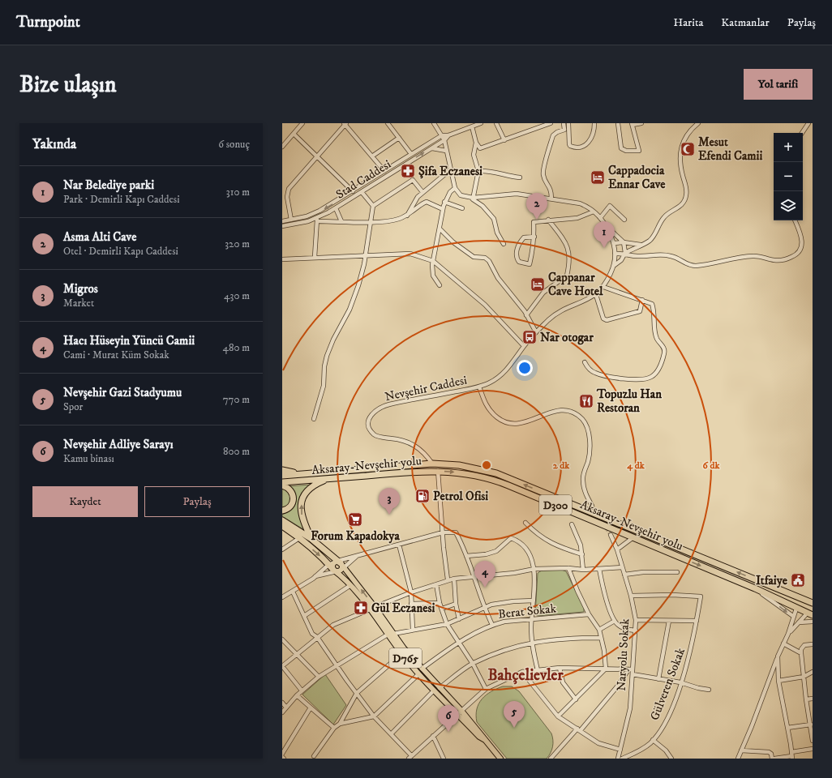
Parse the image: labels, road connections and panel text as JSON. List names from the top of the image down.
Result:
{
  "streets": {
    "highway": ["Aksaray-Nevşehir yolu", "D300", "D765"],
    "street": [
      "Stad Caddesi",
      "Nevşehir Caddesi",
      "Berat Sokak",
      "Naryolu Sokak",
      "Gülveren Sokak"
    ]
  },
  "crossings": [
    ["Nevşehir Caddesi", "Aksaray-Nevşehir yolu"],
    ["Berat Sokak", "D765"],
    ["Naryolu Sokak", "Gülveren Sokak"]
  ],
  "districts": ["Bahçelievler"],
  "places": {
    "mosque": ["Mesut Efendi Camii"],
    "pharmacy": ["Şifa Eczanesi", "Gül Eczanesi"],
    "hotel": ["Cappadocia Ennar Cave", "Cappanar Cave Hotel"],
    "bus stop": ["Nar otogar"],
    "restaurant": ["Topuzlu Han Restoran"],
    "fuel station": ["Petrol Ofisi"],
    "supermarket": ["Forum Kapadokya"],
    "public building": ["Itfaiye"]
  },
  "page": {
    "header": "Turnpoint",
    "nav": ["Harita", "Katmanlar", "Paylaş"],
    "buttons": [
      "Yol tarifi",
      ["Kaydet", "Paylaş"]
    ],
    "title": "Bize ulaşın",
    "heading": ["Yakında", "6 sonuç"],
    "map_buttons": ["+", "−"],
    "list": [
      {
        "mark": "1",
        "name": "Nar Belediye parki",
        "note": "Park · Demirli Kapı Caddesi",
        "value": "310 m"
      },
      {
        "mark": "2",
        "name": "Asma Alti Cave",
        "note": "Otel · Demirli Kapı Caddesi",
        "value": "320 m"
      },
      {
        "mark": "3",
        "name": "Migros",
        "note": "Market",
        "value": "430 m"
      },
      {
        "mark": "4",
        "name": "Hacı Hüseyin Yüncü Camii",
        "note": "Cami · Murat Küm Sokak",
        "value": "480 m"
      },
      {
        "mark": "5",
        "name": "Nevşehir Gazi Stadyumu",
        "note": "Spor",
        "value": "770 m"
      },
      {
        "mark": "6",
        "name": "Nevşehir Adliye Sarayı",
        "note": "Kamu binası",
        "value": "800 m"
      }
    ],
    "pins": [
      "2",
      "1",
      "3",
      "4",
      "5",
      "6"
    ]
  },
  "rings": ["2 dk", "4 dk", "6 dk"]
}
